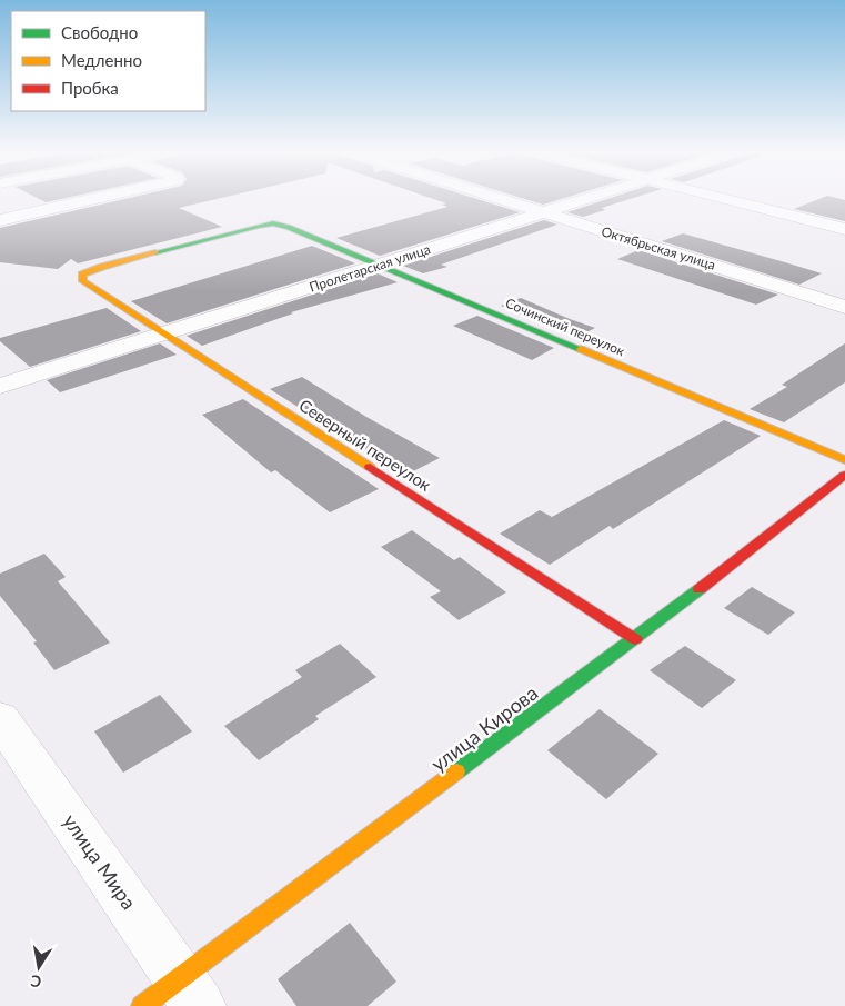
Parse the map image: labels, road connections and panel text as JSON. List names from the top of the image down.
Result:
{
  "streets": {
    "street": [
      "Октябрьская улица",
      "Пролетарская улица",
      "Сочинский переулок",
      "Северный переулок",
      "улица Кирова",
      "улица Мира"
    ]
  },
  "crossings": [
    ["Октябрьская улица", "Пролетарская улица"],
    ["Пролетарская улица", "Сочинский переулок"],
    ["Пролетарская улица", "Северный переулок"],
    ["Сочинский переулок", "Северный переулок"],
    ["Северный переулок", "улица Кирова"],
    ["улица Кирова", "улица Мира"]
  ],
  "legend": ["Свободно", "Медленно", "Пробка"],
  "north": "bottom"
}
